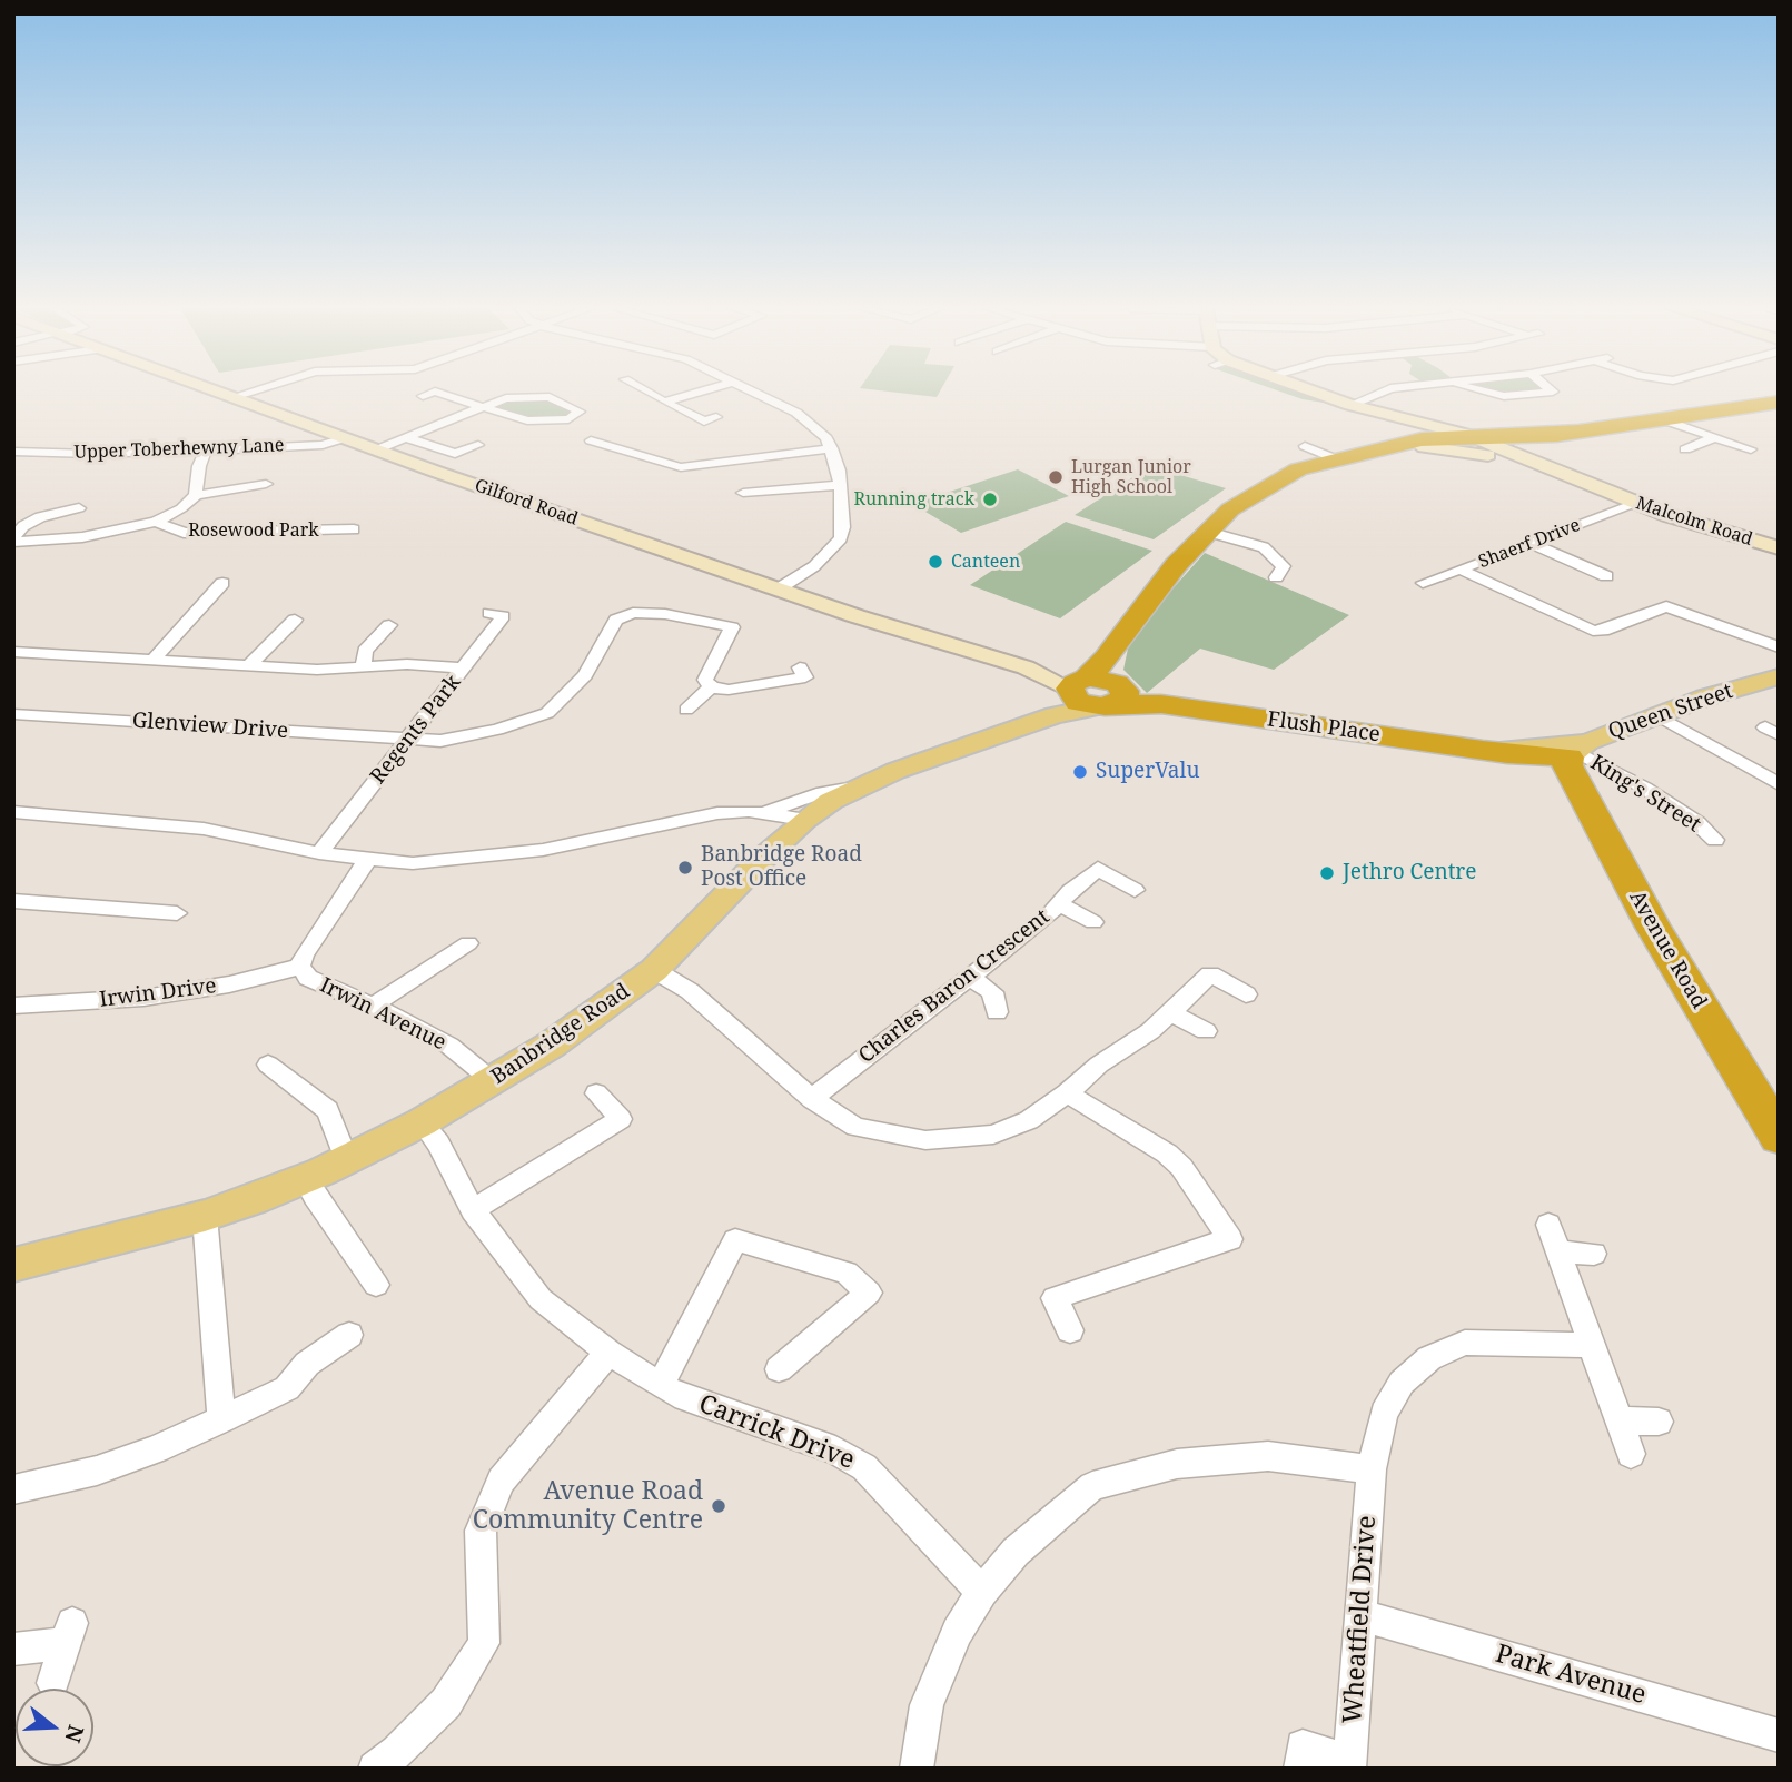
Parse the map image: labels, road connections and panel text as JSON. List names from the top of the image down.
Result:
{
  "streets": {
    "highway": ["Flush Place", "Avenue Road"],
    "main road": [
      "Gilford Road",
      "Malcolm Road",
      "Queen Street",
      "Banbridge Road"
    ],
    "street": [
      "Upper Toberhewny Lane",
      "Rosewood Park",
      "Shaerf Drive",
      "Glenview Drive",
      "Regents Park",
      "King's Street",
      "Charles Baron Crescent",
      "Irwin Drive",
      "Irwin Avenue",
      "Carrick Drive",
      "Wheatfield Drive",
      "Park Avenue"
    ]
  },
  "crossings": [
    ["Upper Toberhewny Lane", "Gilford Road"],
    ["Gilford Road", "Flush Place"],
    ["Gilford Road", "Banbridge Road"],
    ["Malcolm Road", "Shaerf Drive"],
    ["Queen Street", "Flush Place"],
    ["Queen Street", "King's Street"],
    ["Queen Street", "Avenue Road"],
    ["Glenview Drive", "Regents Park"],
    ["Flush Place", "King's Street"],
    ["Flush Place", "Avenue Road"],
    ["Flush Place", "Banbridge Road"],
    ["King's Street", "Avenue Road"],
    ["Irwin Drive", "Irwin Avenue"],
    ["Irwin Avenue", "Banbridge Road"],
    ["Banbridge Road", "Carrick Drive"],
    ["Wheatfield Drive", "Park Avenue"]
  ],
  "places": [
    "Lurgan Junior High School",
    "Running track",
    "Canteen",
    "SuperValu",
    "Banbridge Road Post Office",
    "Jethro Centre",
    "Avenue Road Community Centre"
  ],
  "north": "right"
}
